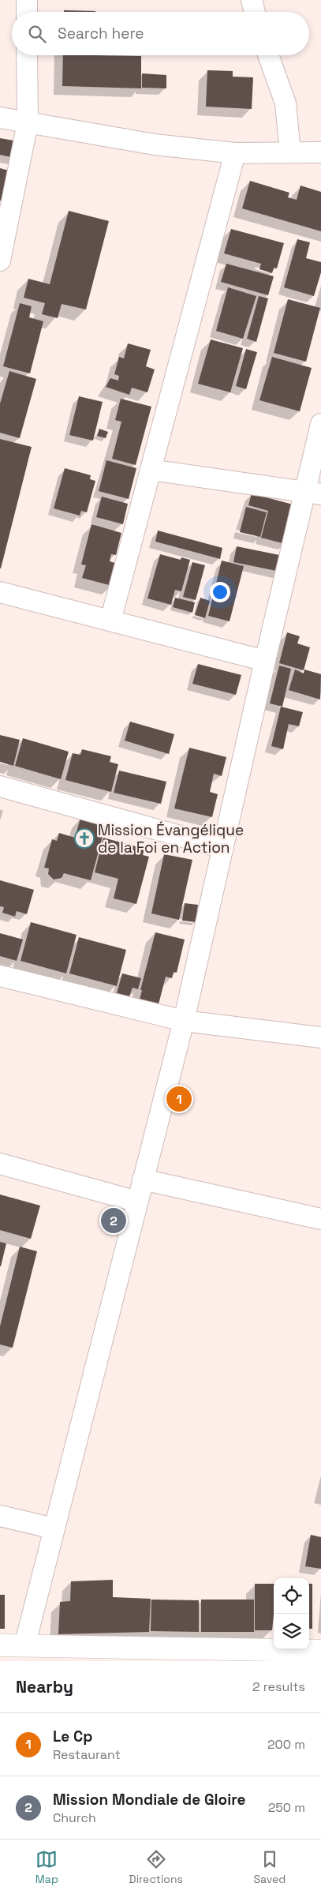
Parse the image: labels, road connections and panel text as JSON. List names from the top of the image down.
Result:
{
  "places": {
    "church": ["Mission Évangélique de la Foi en Action"]
  },
  "page": {
    "search": "Search here",
    "pins": ["1", "2"],
    "heading": ["Nearby", "2 results"],
    "list": [
      {
        "mark": "1",
        "name": "Le Cp",
        "note": "Restaurant",
        "value": "200 m"
      },
      {
        "mark": "2",
        "name": "Mission Mondiale de Gloire",
        "note": "Church",
        "value": "250 m"
      }
    ],
    "nav": ["Map", "Directions", "Saved"]
  }
}
